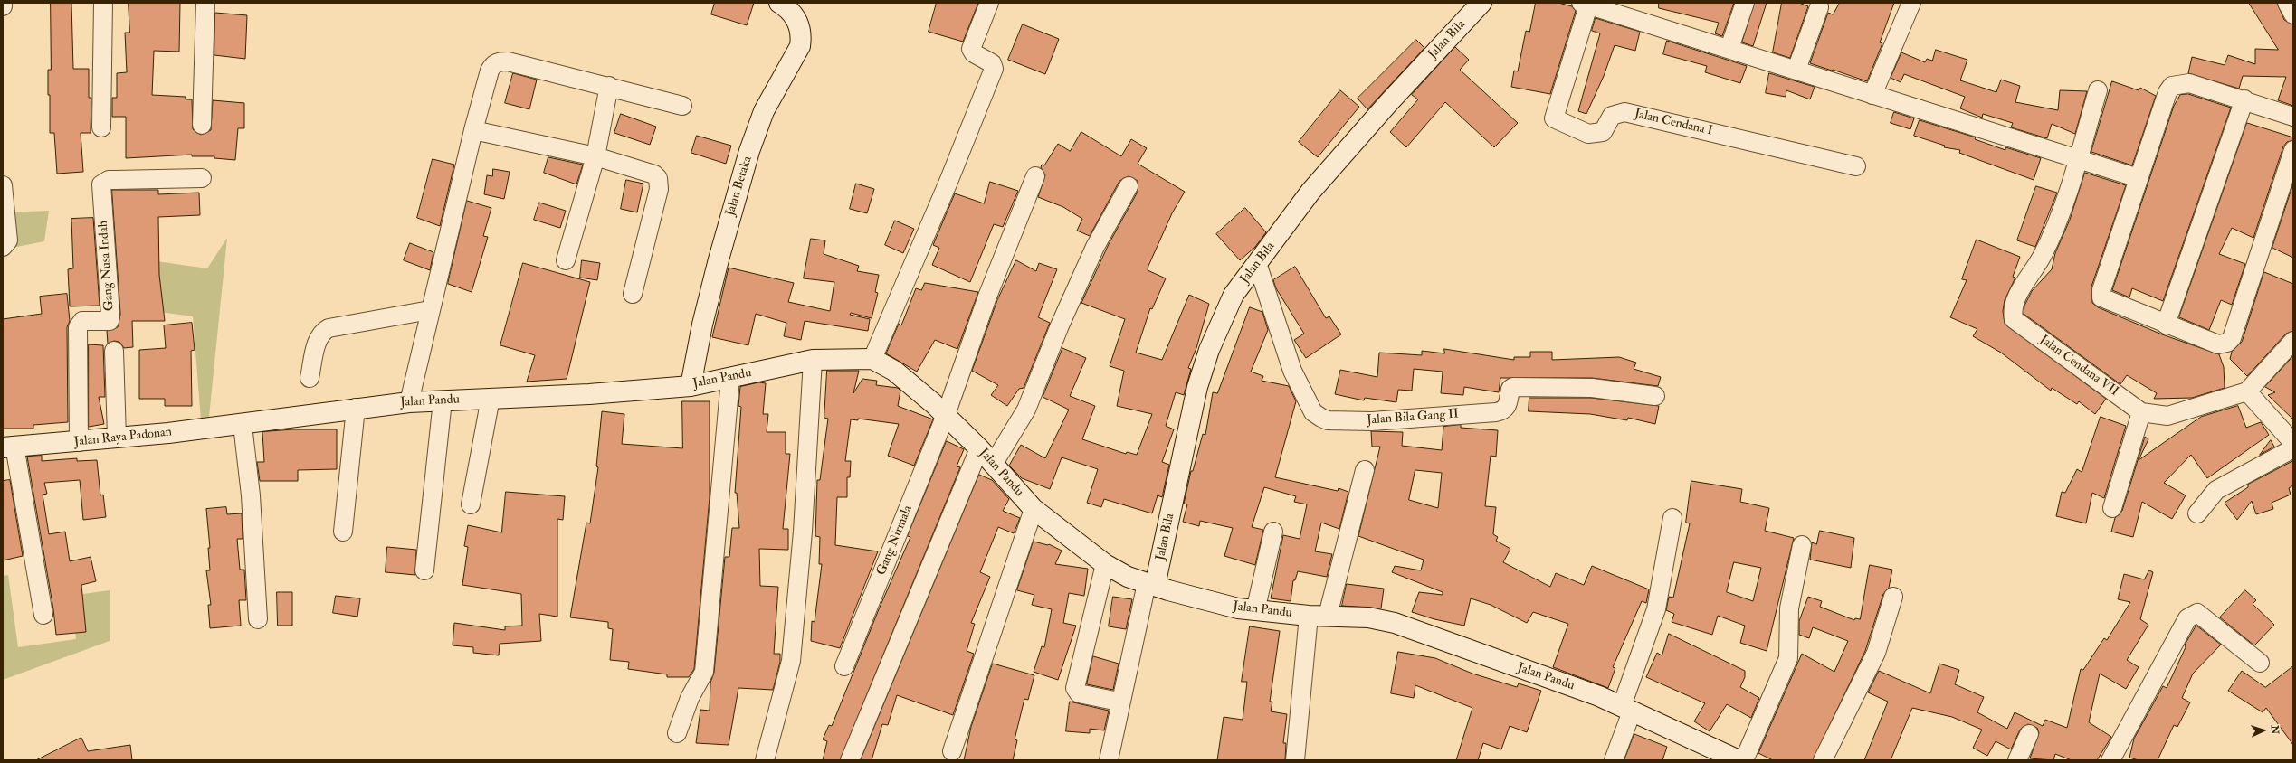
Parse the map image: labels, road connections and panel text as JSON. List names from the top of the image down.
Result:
{
  "streets": {
    "main road": [
      "Jalan Bila",
      "Jalan Betaka",
      "Jalan Pandu",
      "Jalan Raya Padonan"
    ],
    "street": [
      "Jalan Cendana I",
      "Gang Nusa Indah",
      "Jalan Cendana VII",
      "Jalan Bila Gang II",
      "Gang Nirmala"
    ]
  },
  "crossings": [
    ["Jalan Bila", "Jalan Pandu"],
    ["Jalan Bila", "Jalan Bila Gang II"],
    ["Jalan Betaka", "Jalan Pandu"],
    ["Gang Nusa Indah", "Jalan Raya Padonan"],
    ["Jalan Pandu", "Jalan Raya Padonan"],
    ["Jalan Pandu", "Gang Nirmala"]
  ],
  "north": "right"
}
